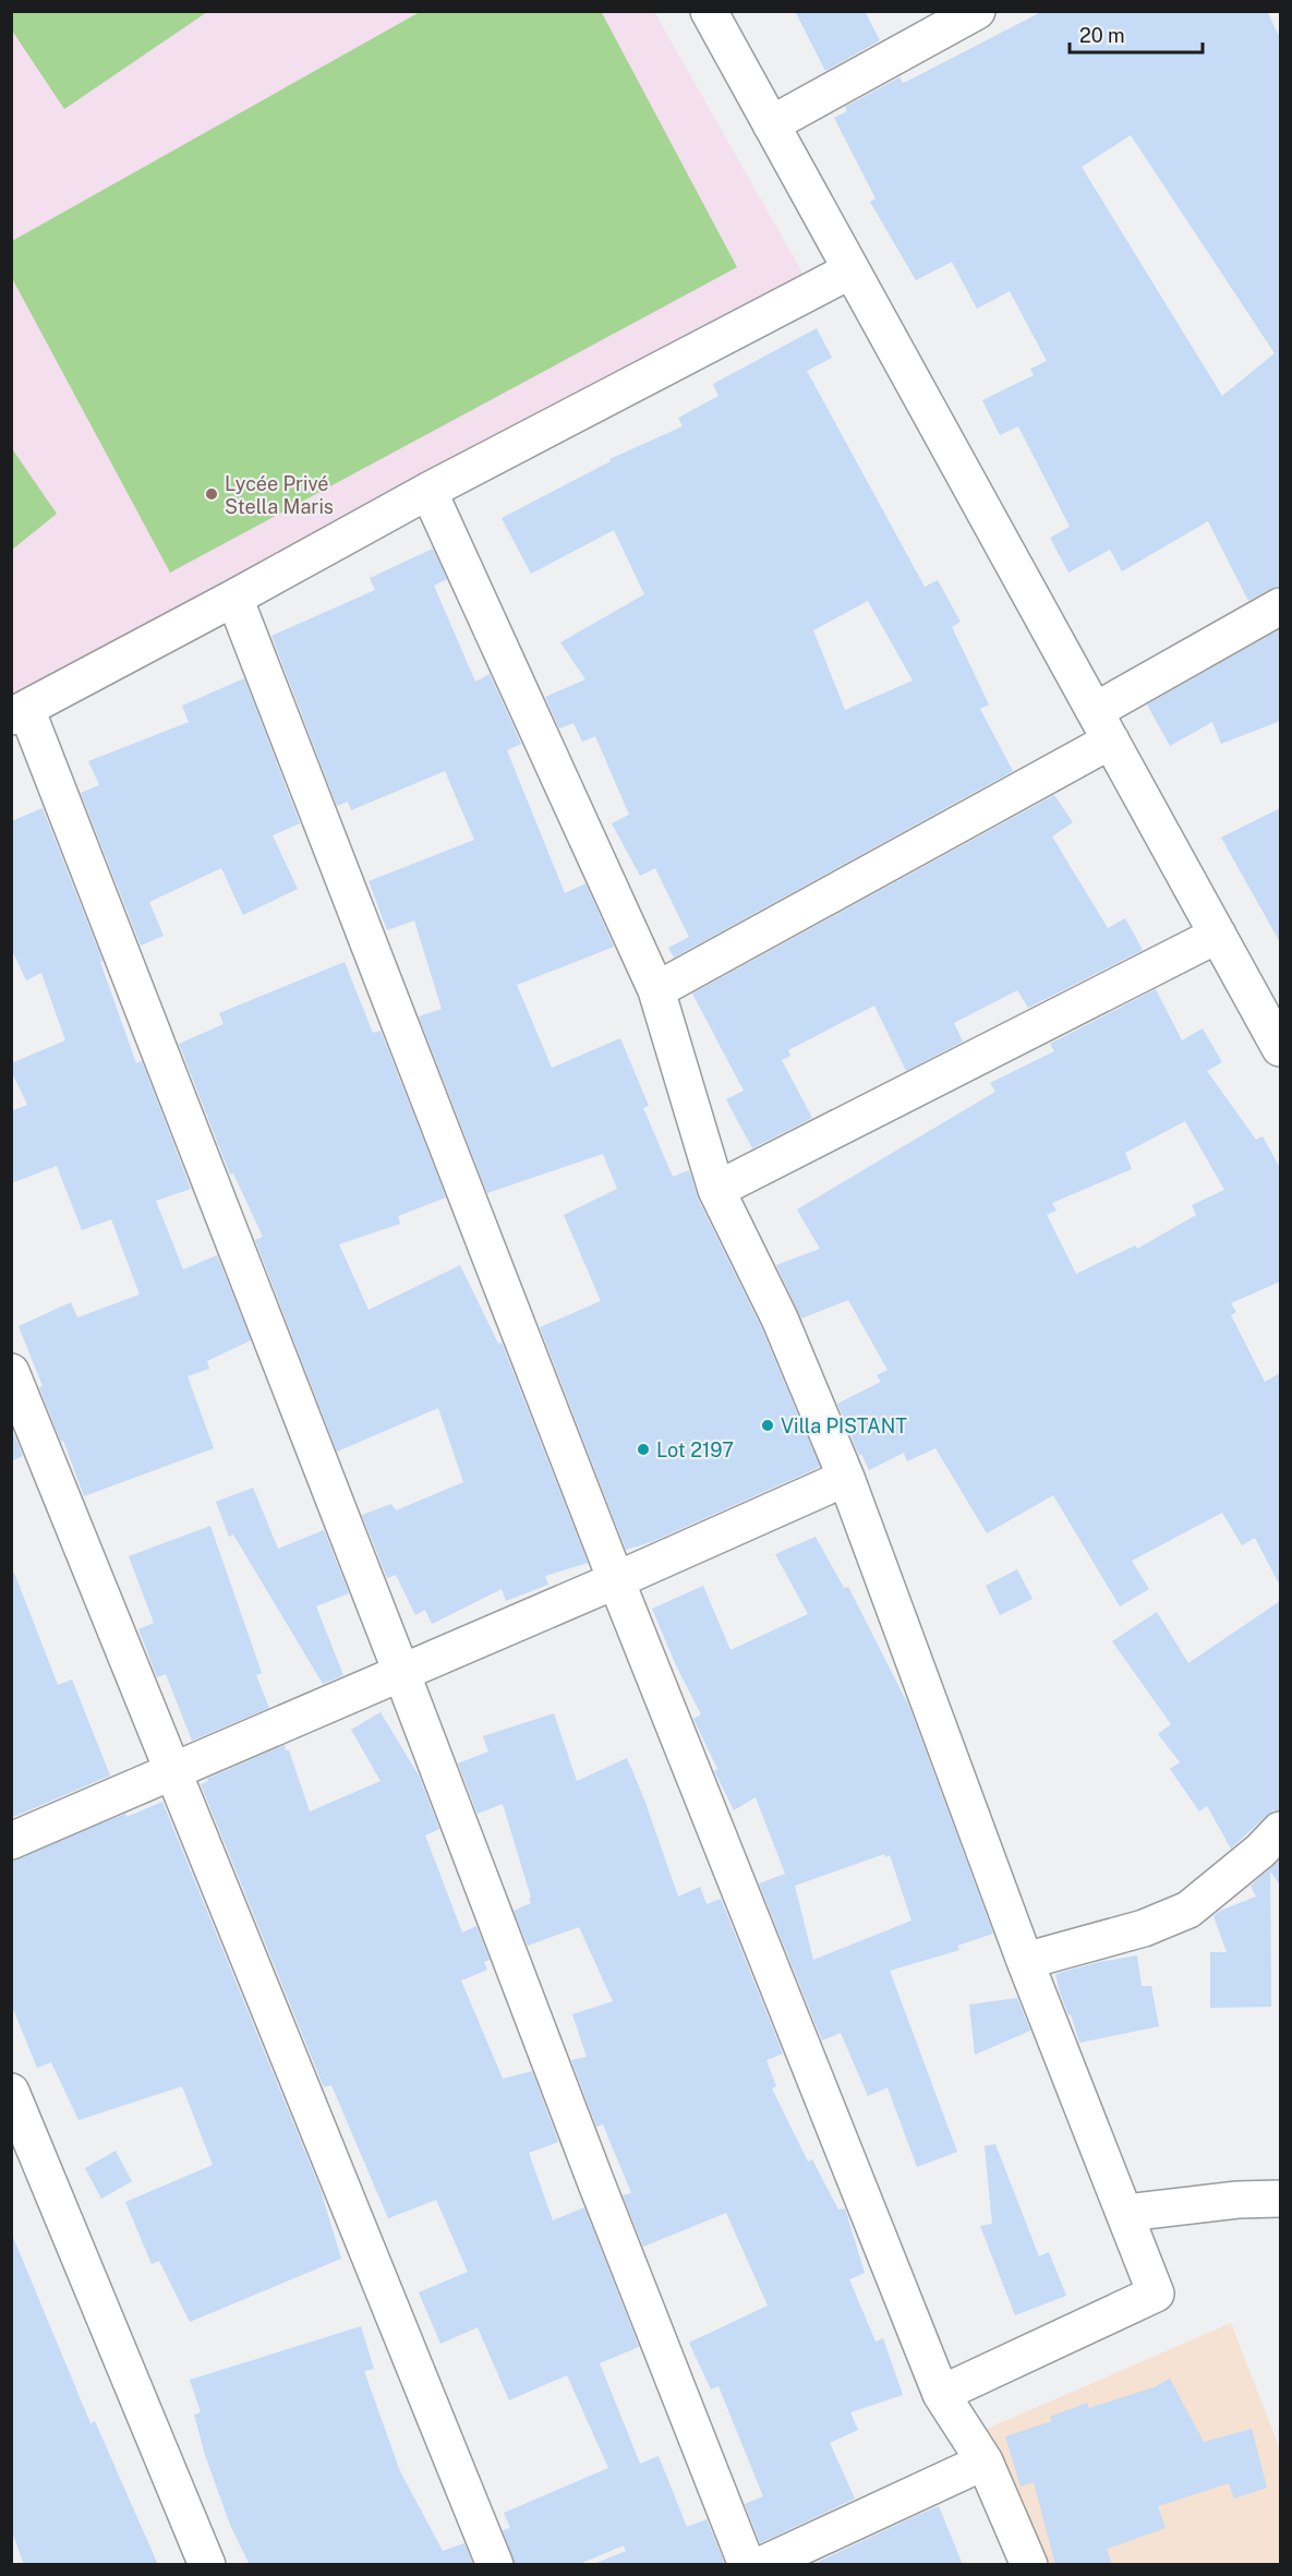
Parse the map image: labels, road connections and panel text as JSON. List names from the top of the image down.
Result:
{
  "places": ["Lycée Privé Stella Maris", "Villa PISTANT", "Lot 2197"],
  "scale_bar": "20 m"
}
